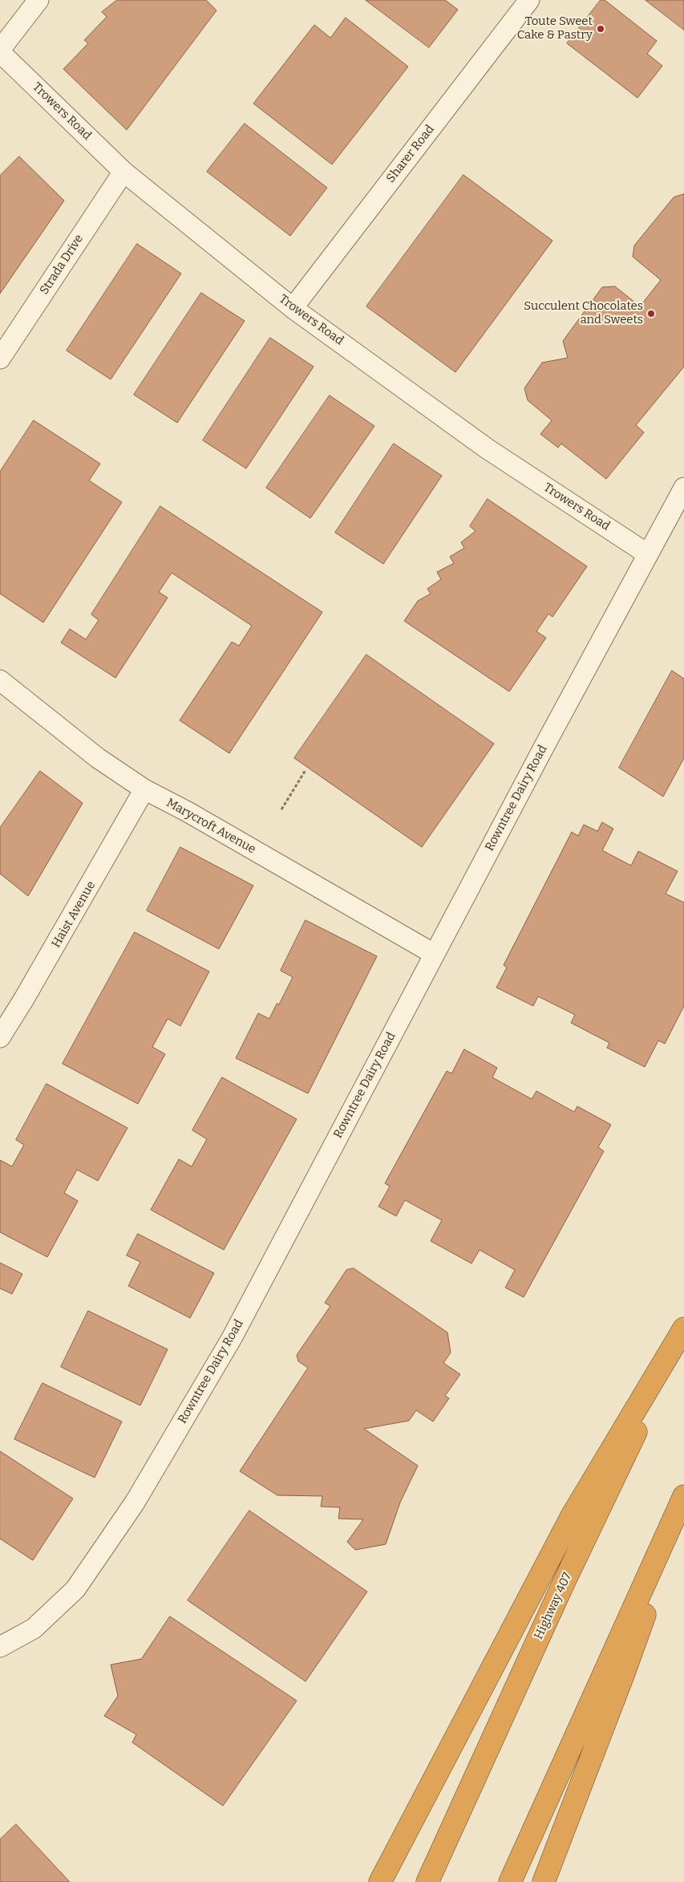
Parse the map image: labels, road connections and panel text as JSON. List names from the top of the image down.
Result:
{
  "streets": {
    "highway": ["Highway 407"],
    "street": [
      "Trowers Road",
      "Sharer Road",
      "Strada Drive",
      "Rowntree Dairy Road",
      "Marycroft Avenue",
      "Haist Avenue"
    ]
  },
  "crossings": [
    ["Trowers Road", "Sharer Road"],
    ["Trowers Road", "Strada Drive"],
    ["Trowers Road", "Rowntree Dairy Road"],
    ["Rowntree Dairy Road", "Marycroft Avenue"],
    ["Marycroft Avenue", "Haist Avenue"]
  ],
  "places": ["Toute Sweet Cake & Pastry", "Succulent Chocolates and Sweets"]
}
